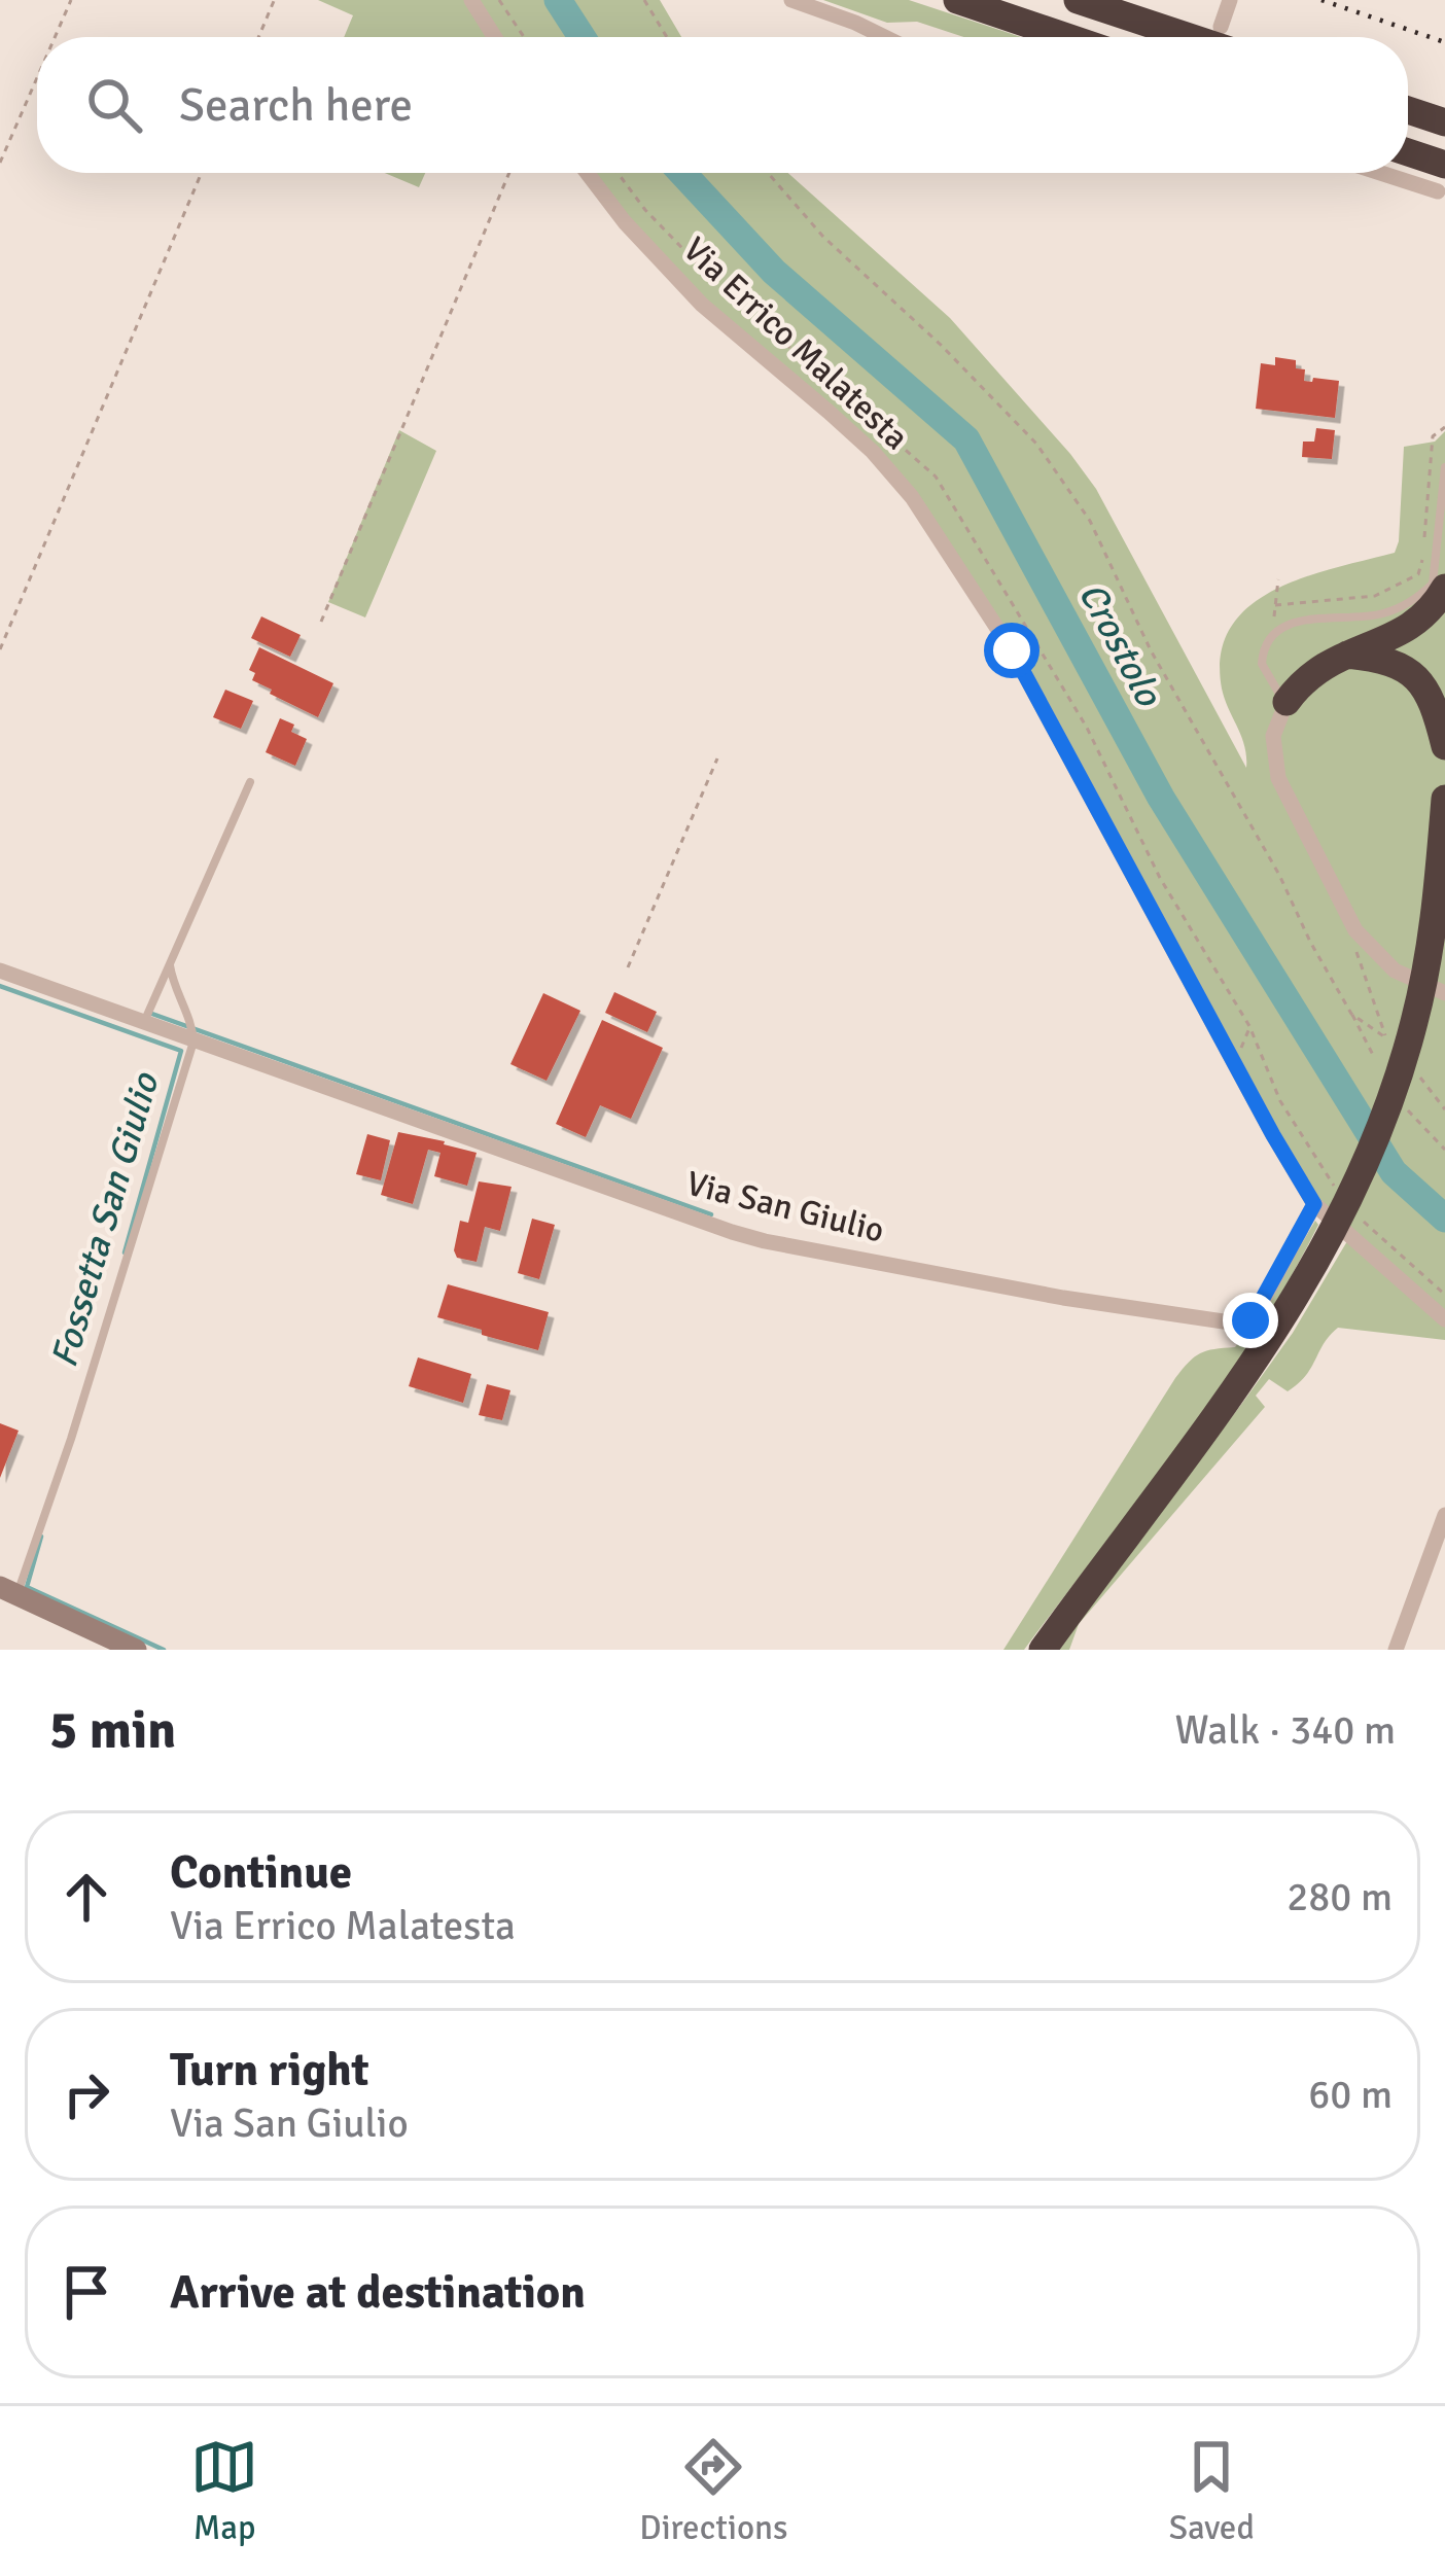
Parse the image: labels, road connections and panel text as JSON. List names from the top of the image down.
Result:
{
  "streets": {
    "street": ["Via Errico Malatesta", "Via San Giulio"]
  },
  "crossings": [
    ["Via Errico Malatesta", "Via San Giulio"]
  ],
  "water": ["Crostolo", "Fossetta San Giulio"],
  "page": {
    "search": "Search here",
    "heading": ["5 min", "Walk · 340 m"],
    "list": [
      ["Continue", "Via Errico Malatesta", "280 m"],
      ["Turn right", "Via San Giulio", "60 m"],
      "Arrive at destination"
    ],
    "nav": ["Map", "Directions", "Saved"]
  }
}
